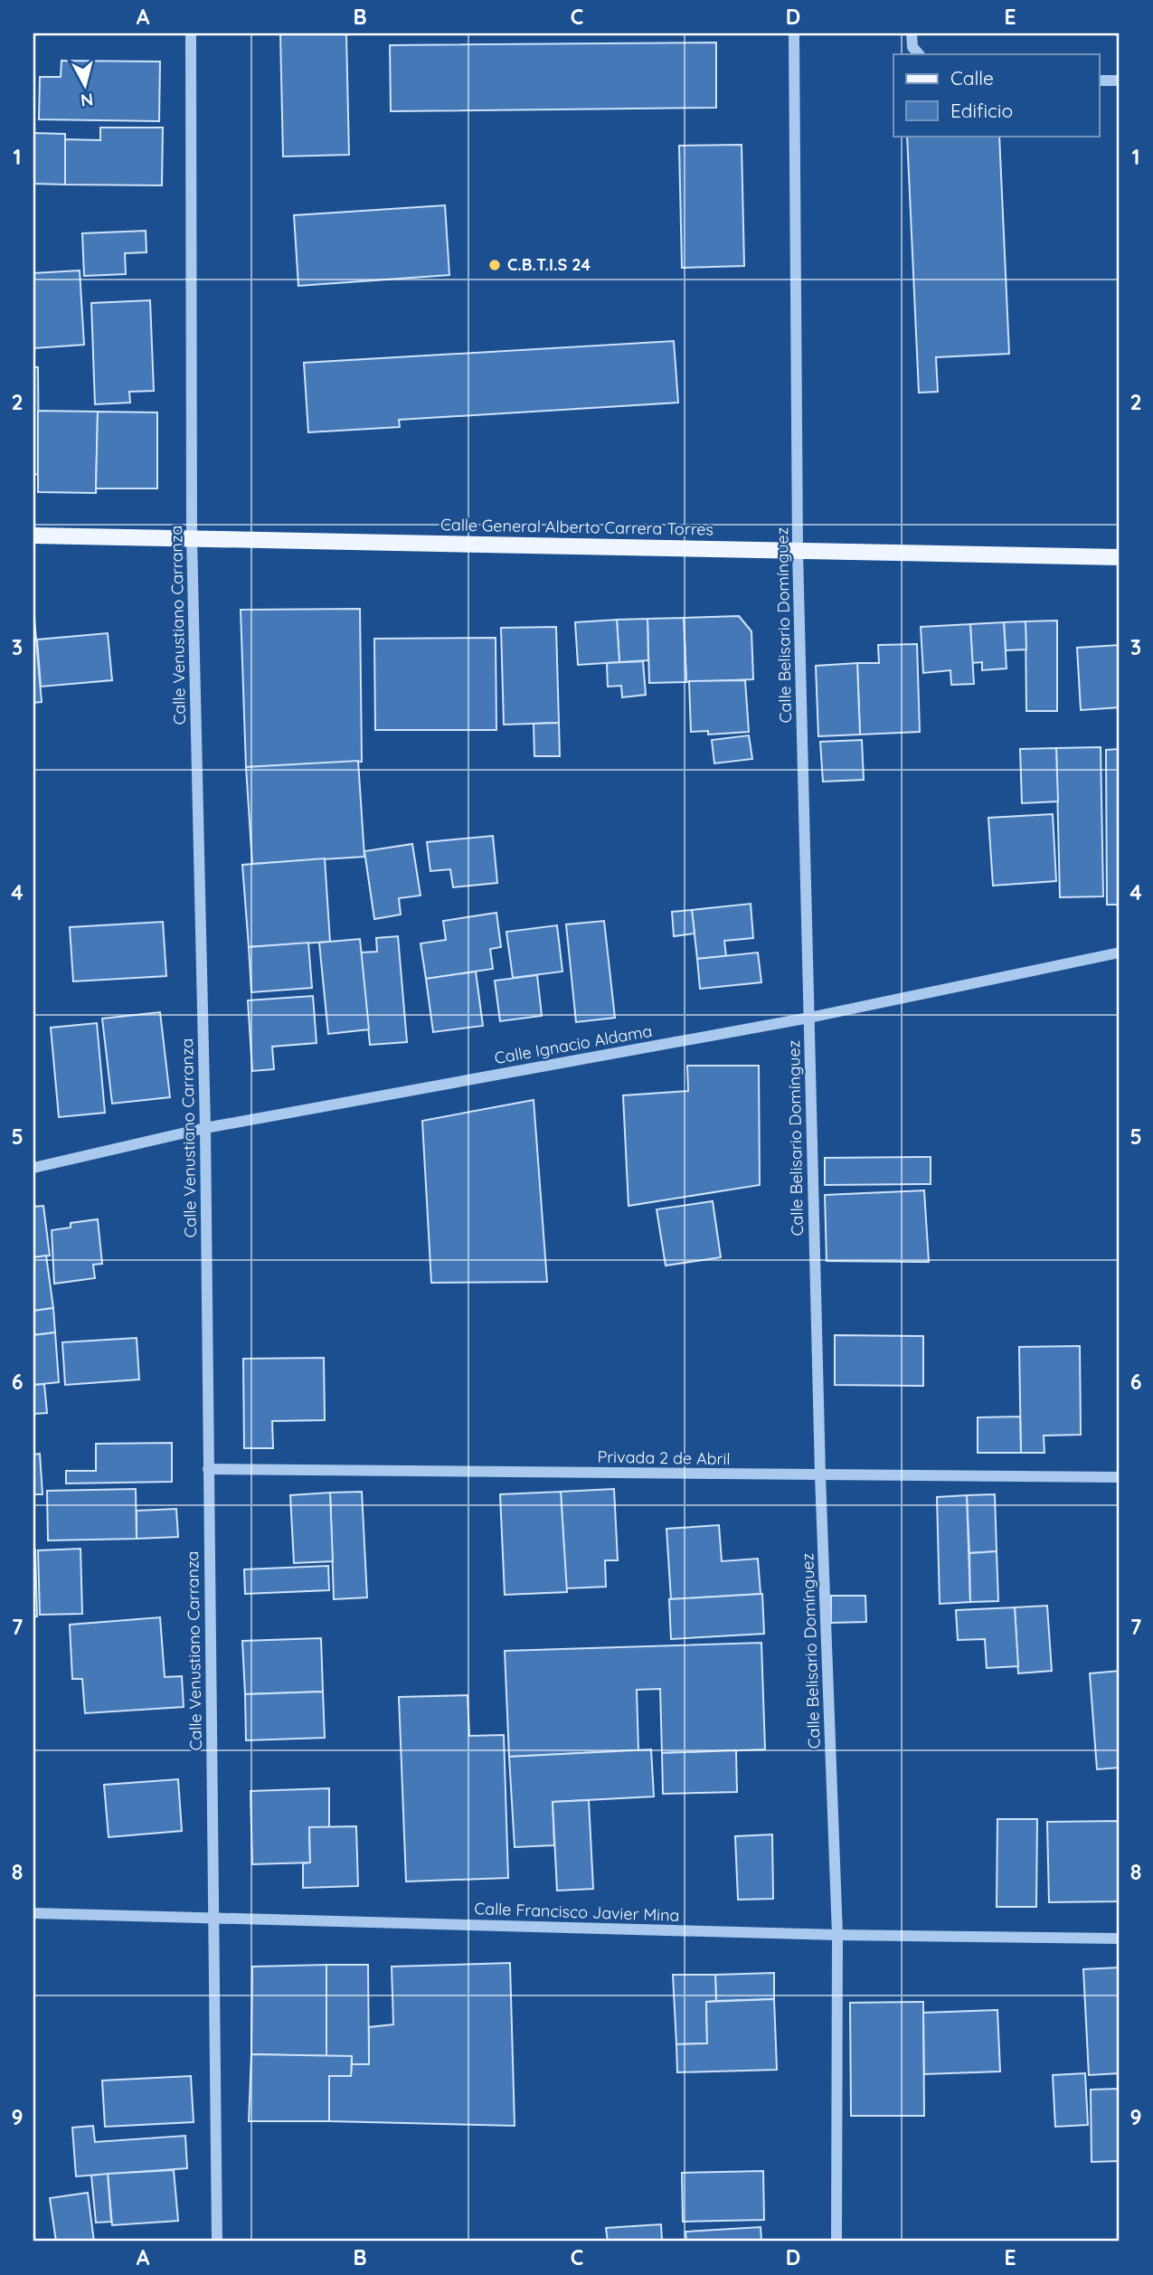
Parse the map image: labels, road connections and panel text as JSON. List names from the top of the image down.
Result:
{
  "streets": {
    "main road": ["Calle General Alberto Carrera Torres"],
    "street": [
      "Calle Venustiano Carranza",
      "Calle Belisario Domínguez",
      "Calle Ignacio Aldama",
      "Privada 2 de Abril",
      "Calle Francisco Javier Mina"
    ]
  },
  "crossings": [
    ["Calle General Alberto Carrera Torres", "Calle Venustiano Carranza"],
    ["Calle General Alberto Carrera Torres", "Calle Belisario Domínguez"],
    ["Calle Venustiano Carranza", "Calle Ignacio Aldama"],
    ["Calle Venustiano Carranza", "Privada 2 de Abril"],
    ["Calle Venustiano Carranza", "Calle Francisco Javier Mina"],
    ["Calle Belisario Domínguez", "Calle Ignacio Aldama"],
    ["Calle Belisario Domínguez", "Privada 2 de Abril"],
    ["Calle Belisario Domínguez", "Calle Francisco Javier Mina"]
  ],
  "places": ["C.B.T.I.S 24"],
  "legend": ["Calle", "Edificio"],
  "north": "bottom",
  "grid": {
    "columns": [
      "A",
      "B",
      "C",
      "D",
      "E"
    ],
    "rows": [
      "1",
      "2",
      "3",
      "4",
      "5",
      "6",
      "7",
      "8",
      "9"
    ]
  }
}
